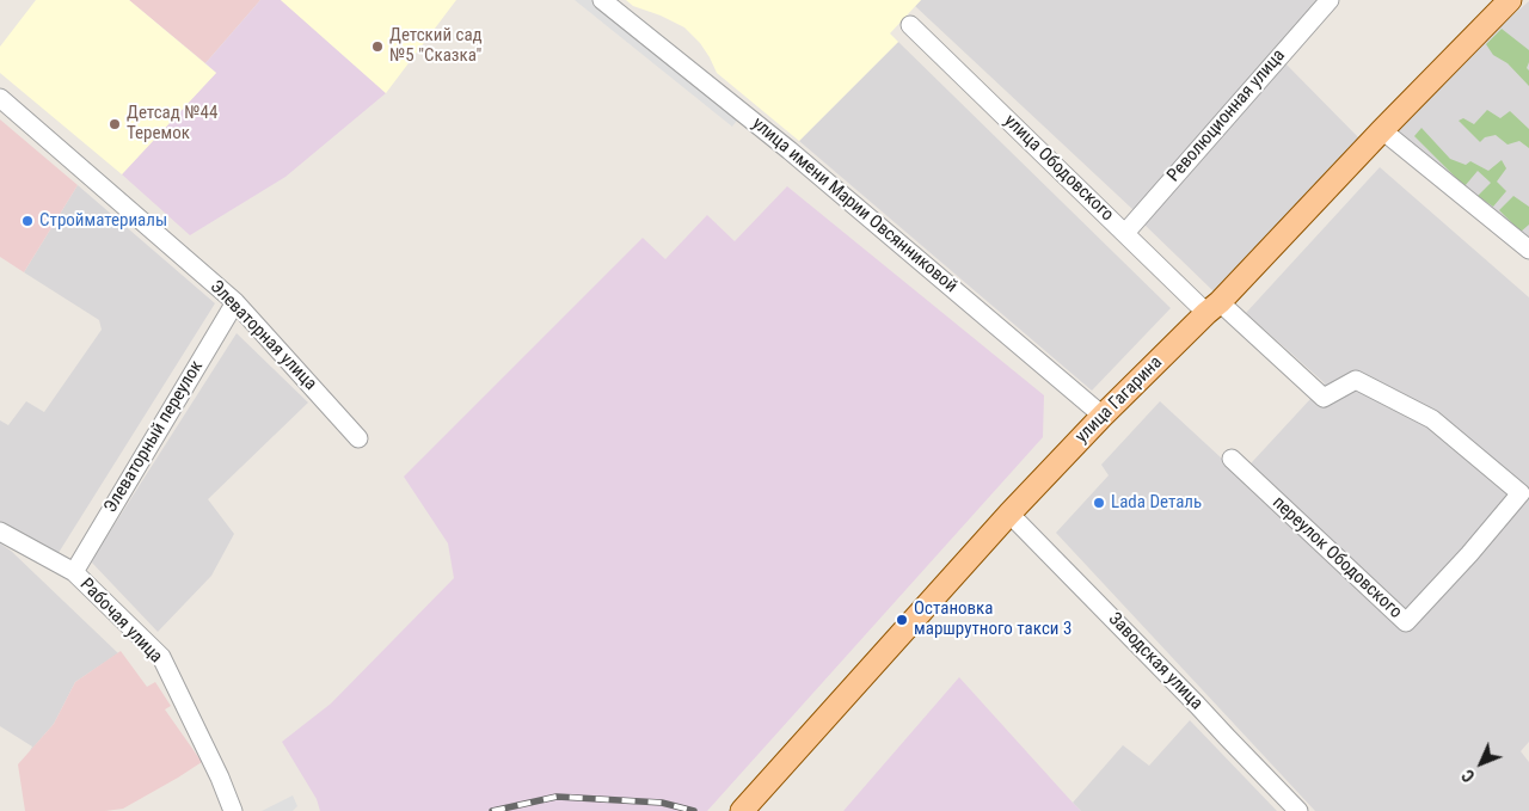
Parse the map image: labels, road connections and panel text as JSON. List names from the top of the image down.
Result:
{
  "streets": {
    "main road": ["улица Гагарина"],
    "street": [
      "Революционная улица",
      "улица Ободовского",
      "улица имени Марии Овсянниковой",
      "Элеваторная улица",
      "Элеваторный переулок",
      "переулок Ободовского",
      "Рабочая улица",
      "Заводская улица"
    ]
  },
  "crossings": [
    ["Революционная улица", "улица Ободовского"],
    ["улица Ободовского", "улица Гагарина"],
    ["улица Ободовского", "переулок Ободовского"],
    ["улица имени Марии Овсянниковой", "улица Гагарина"],
    ["Элеваторная улица", "Элеваторный переулок"],
    ["улица Гагарина", "переулок Ободовского"],
    ["улица Гагарина", "Заводская улица"],
    ["Элеваторный переулок", "Рабочая улица"]
  ],
  "places": [
    "Детский сад №5 \"Сказка\"",
    "Детсад №44 Теремок",
    "Стройматериалы",
    "Lada Dеталь",
    "Остановка маршрутного такси 3"
  ],
  "north": "bottom left"
}
